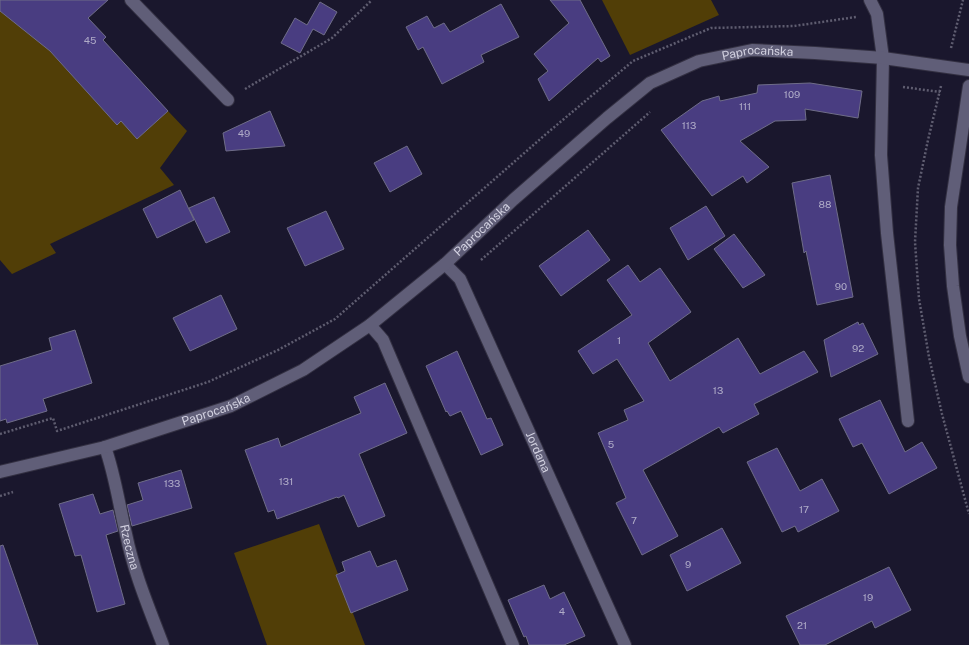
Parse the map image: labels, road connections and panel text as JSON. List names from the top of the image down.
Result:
{
  "streets": {
    "street": ["Paprocańska", "Jordana", "Rzeczna"]
  },
  "crossings": [
    ["Paprocańska", "Jordana"],
    ["Paprocańska", "Rzeczna"]
  ],
  "house_numbers": [
    "45",
    "109",
    "111",
    "113",
    "49",
    "88",
    "90",
    "1",
    "92",
    "13",
    "5",
    "131",
    "133",
    "17",
    "7",
    "9",
    "19",
    "4",
    "21"
  ]
}
